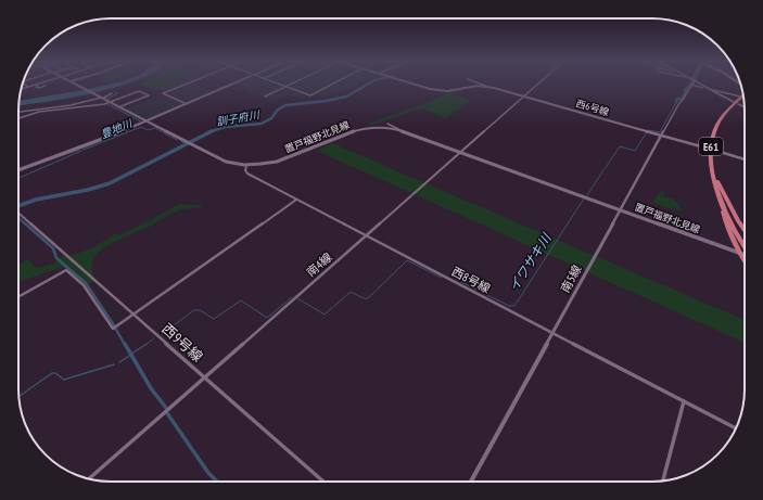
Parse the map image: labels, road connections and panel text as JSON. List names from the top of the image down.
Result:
{
  "streets": {
    "highway": ["E61"],
    "main road": ["置戸福野北見線"],
    "street": [
      "西6号線",
      "南4線",
      "南5線",
      "西8号線",
      "西9号線"
    ]
  },
  "crossings": [
    ["西6号線", "南4線"],
    ["西6号線", "南5線"],
    ["置戸福野北見線", "南4線"],
    ["置戸福野北見線", "南5線"],
    ["置戸福野北見線", "西8号線"],
    ["南4線", "西8号線"],
    ["南4線", "西9号線"],
    ["南5線", "西8号線"]
  ],
  "water": ["訓子府川", "豊地川", "イワサキ川"]
}
